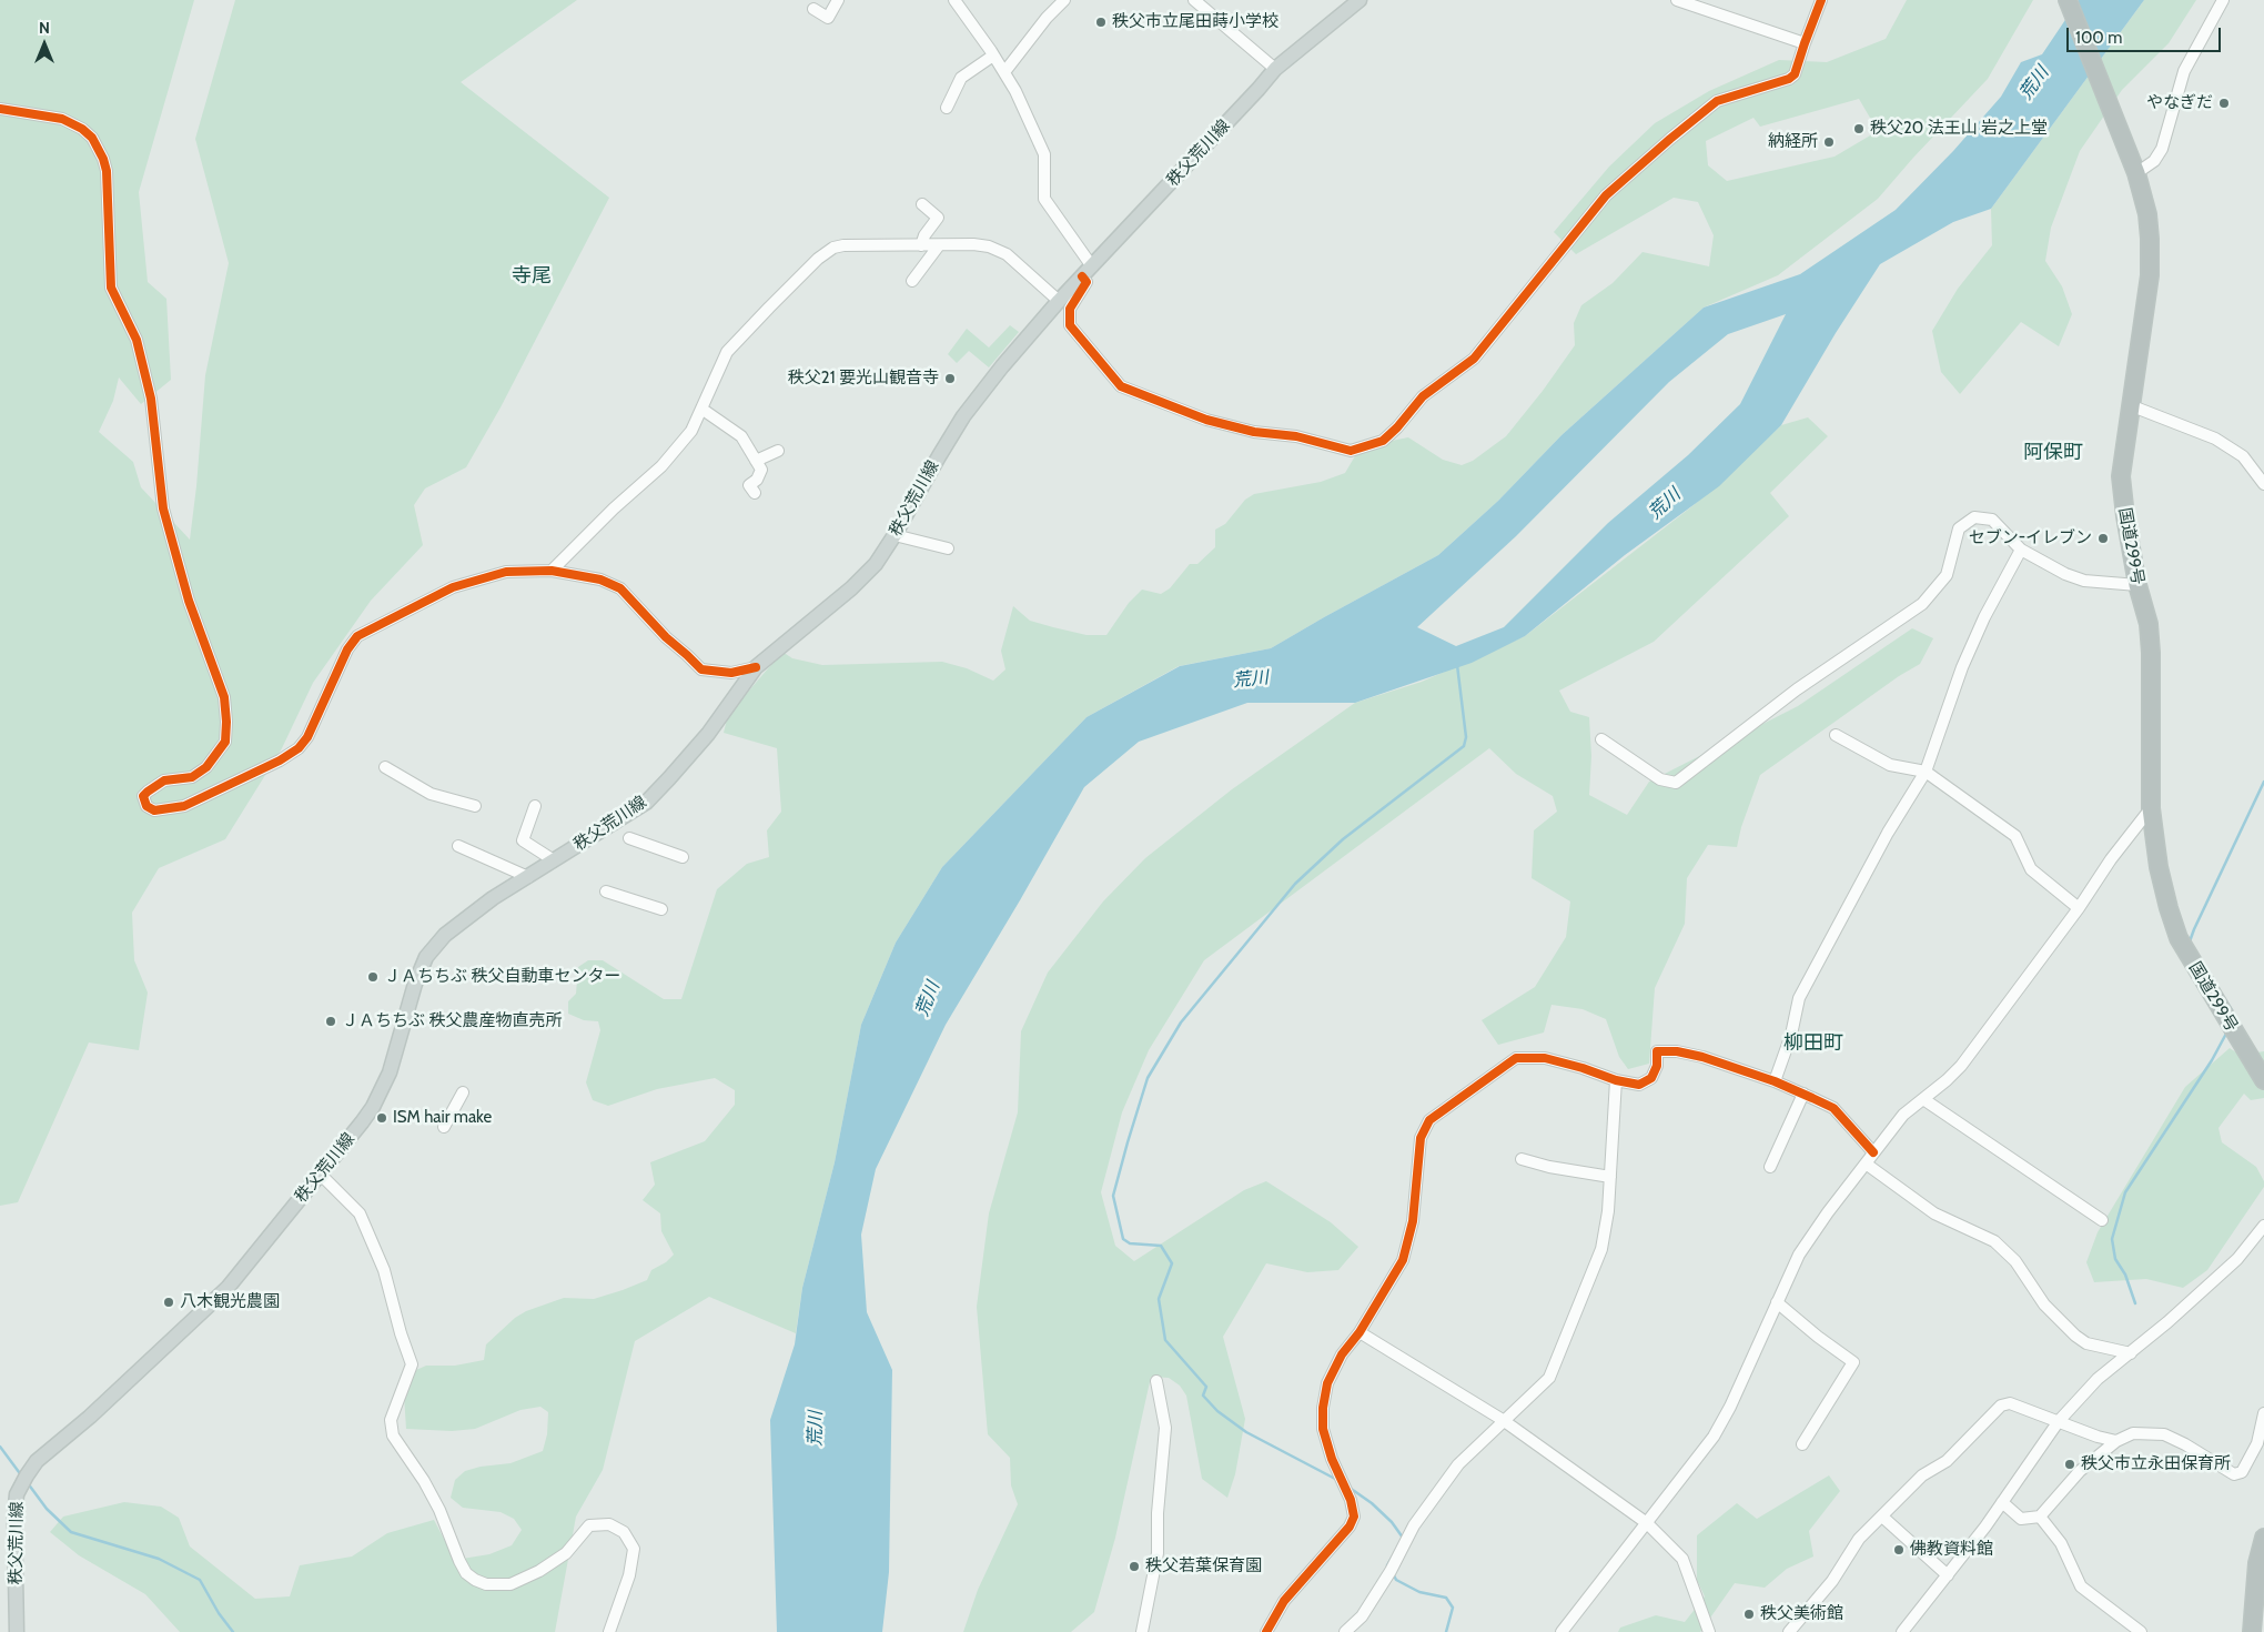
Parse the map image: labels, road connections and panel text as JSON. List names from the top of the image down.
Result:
{
  "streets": {
    "highway": ["国道299号"],
    "main road": ["秩父荒川線"]
  },
  "districts": ["寺尾", "阿保町", "柳田町"],
  "water": ["荒川"],
  "places": [
    "秩父市立尾田蒔小学校",
    "やなぎだ",
    "秩父20 法王山 岩之上堂",
    "納経所",
    "秩父21 要光山観音寺",
    "セブン-イレブン",
    "ＪＡちちぶ 秩父自動車センター",
    "ＪＡちちぶ 秩父農産物直売所",
    "ISM hair make",
    "八木観光農園",
    "秩父市立永田保育所",
    "佛教資料館",
    "秩父若葉保育園",
    "秩父美術館"
  ],
  "scale_bar": "100 m",
  "north": "top"
}
